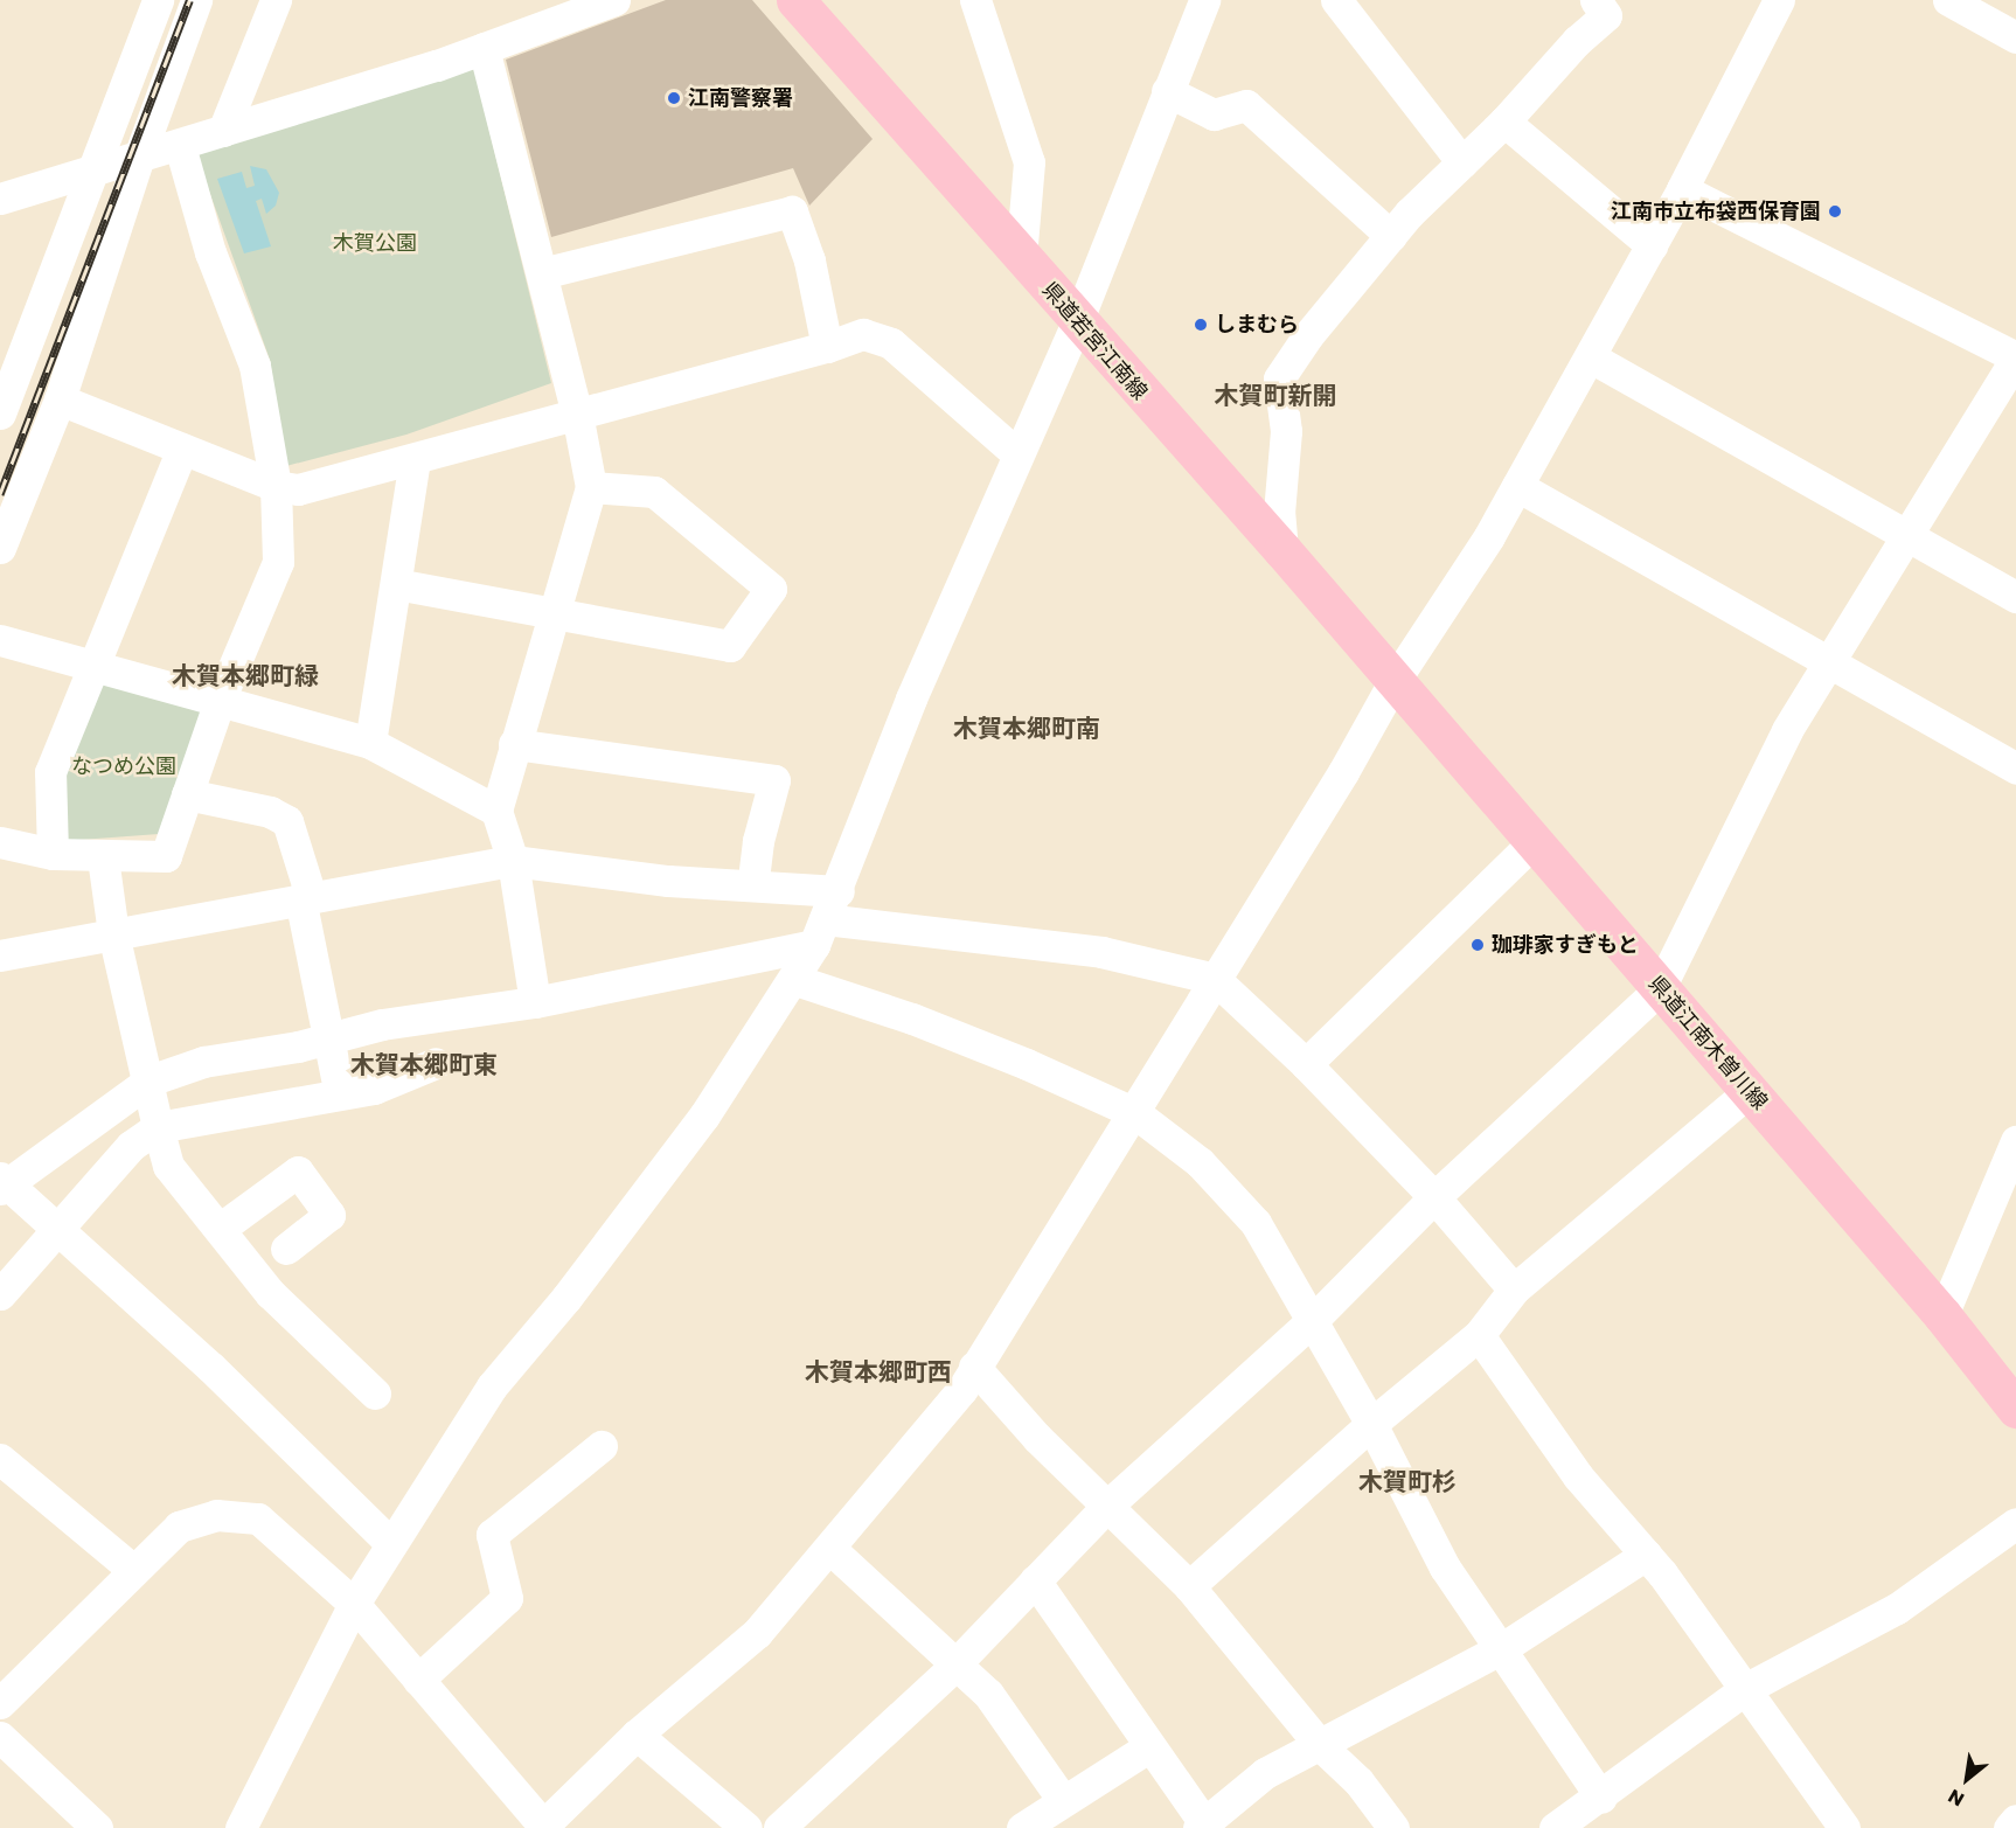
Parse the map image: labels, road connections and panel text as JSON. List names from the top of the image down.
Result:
{
  "streets": {
    "main road": ["県道若宮江南線", "県道江南木曽川線"]
  },
  "crossings": [
    ["県道若宮江南線", "県道江南木曽川線"]
  ],
  "districts": [
    "木賀町新開",
    "木賀本郷町緑",
    "木賀本郷町南",
    "木賀本郷町東",
    "木賀本郷町西",
    "木賀町杉"
  ],
  "parks": ["木賀公園", "なつめ公園"],
  "places": [
    "江南警察署",
    "江南市立布袋西保育園",
    "しまむら",
    "珈琲家すぎもと"
  ],
  "north": "bottom left"
}
